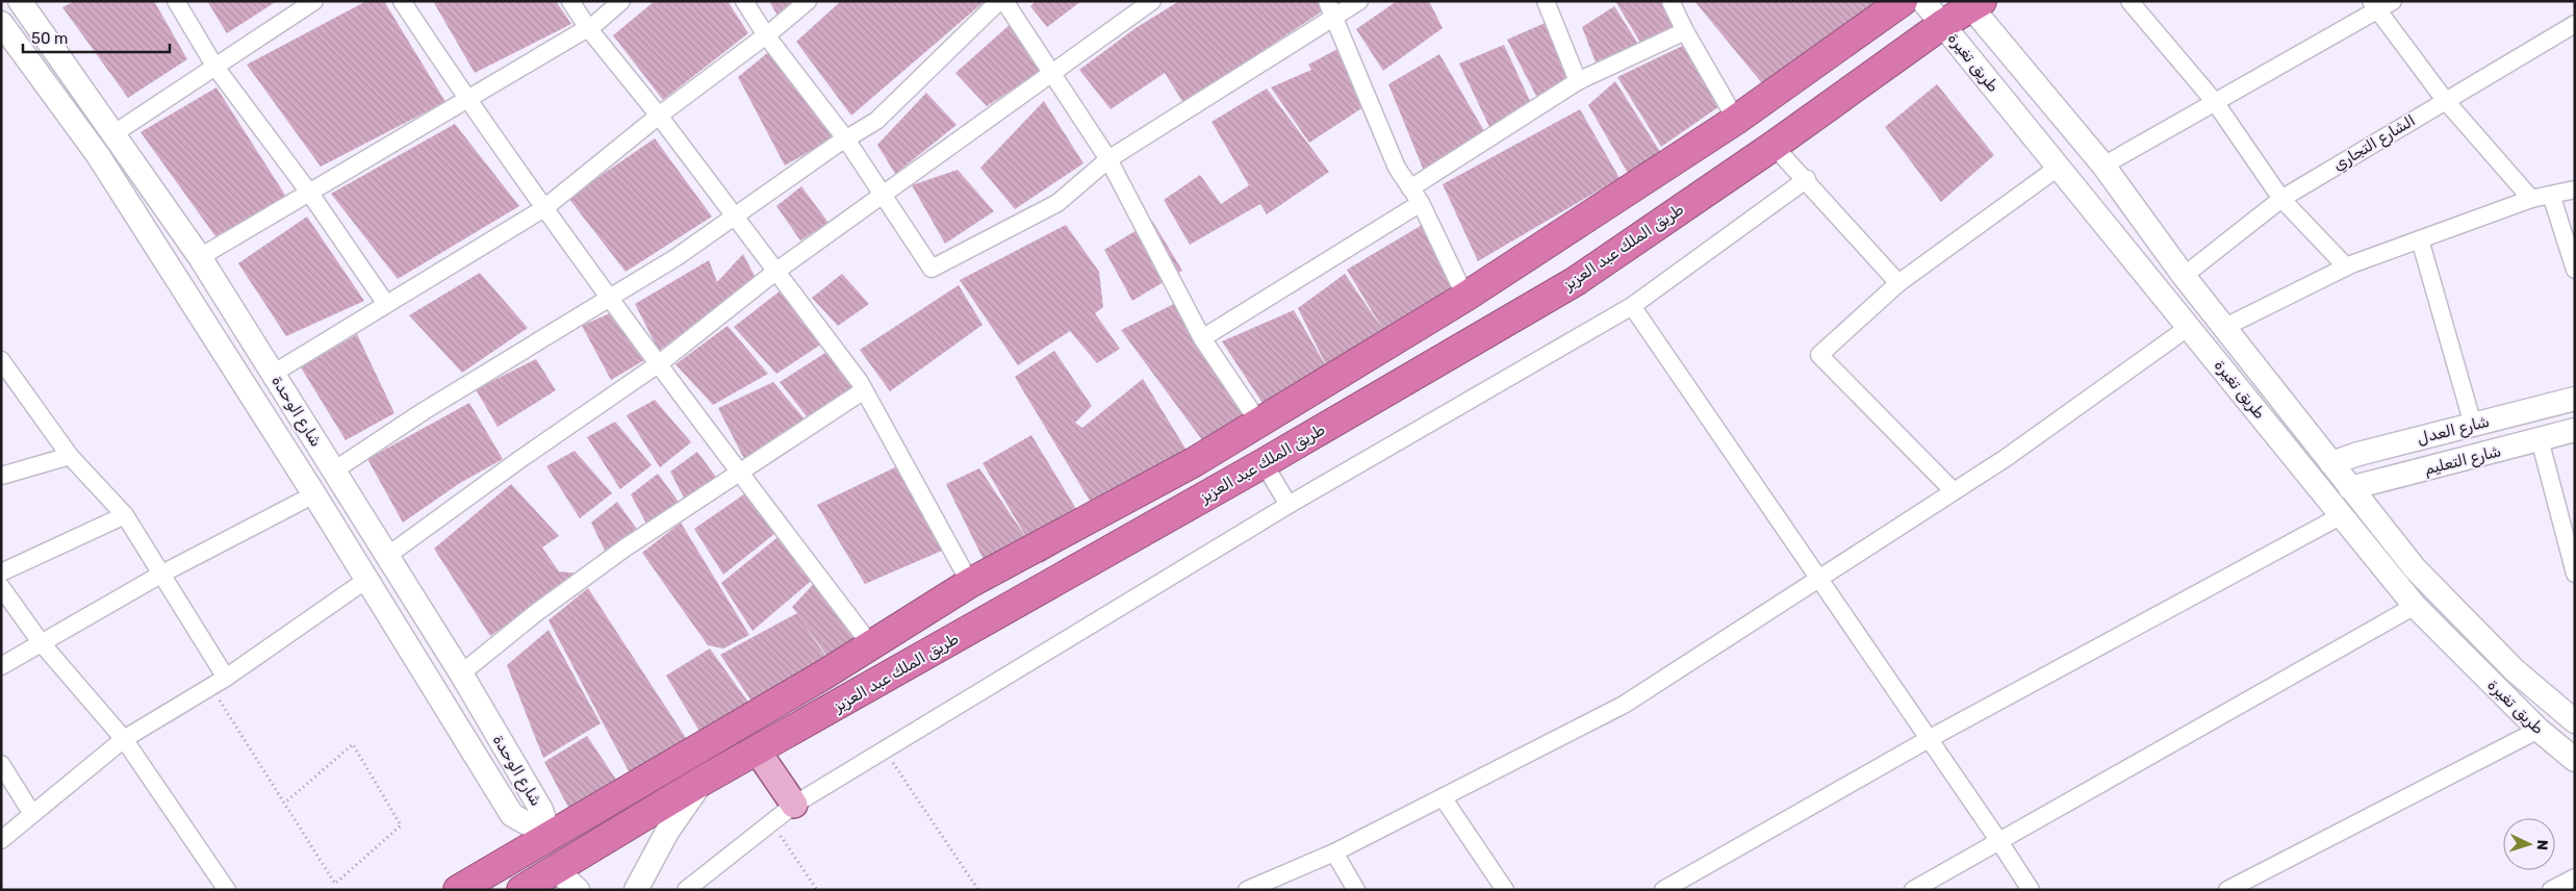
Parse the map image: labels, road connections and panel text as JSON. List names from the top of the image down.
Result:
{
  "streets": {
    "highway": ["طريق الملك عبد العزيز"],
    "street": [
      "طريق تغيرة",
      "الشارع التجاري",
      "شارع الوحدة",
      "شارع العدل",
      "شارع التعليم"
    ]
  },
  "crossings": [
    ["طريق تغيرة", "الشارع التجاري"],
    ["طريق تغيرة", "طريق الملك عبد العزيز"],
    ["طريق تغيرة", "شارع العدل"],
    ["طريق تغيرة", "شارع التعليم"]
  ],
  "scale_bar": "50 m",
  "north": "right"
}
